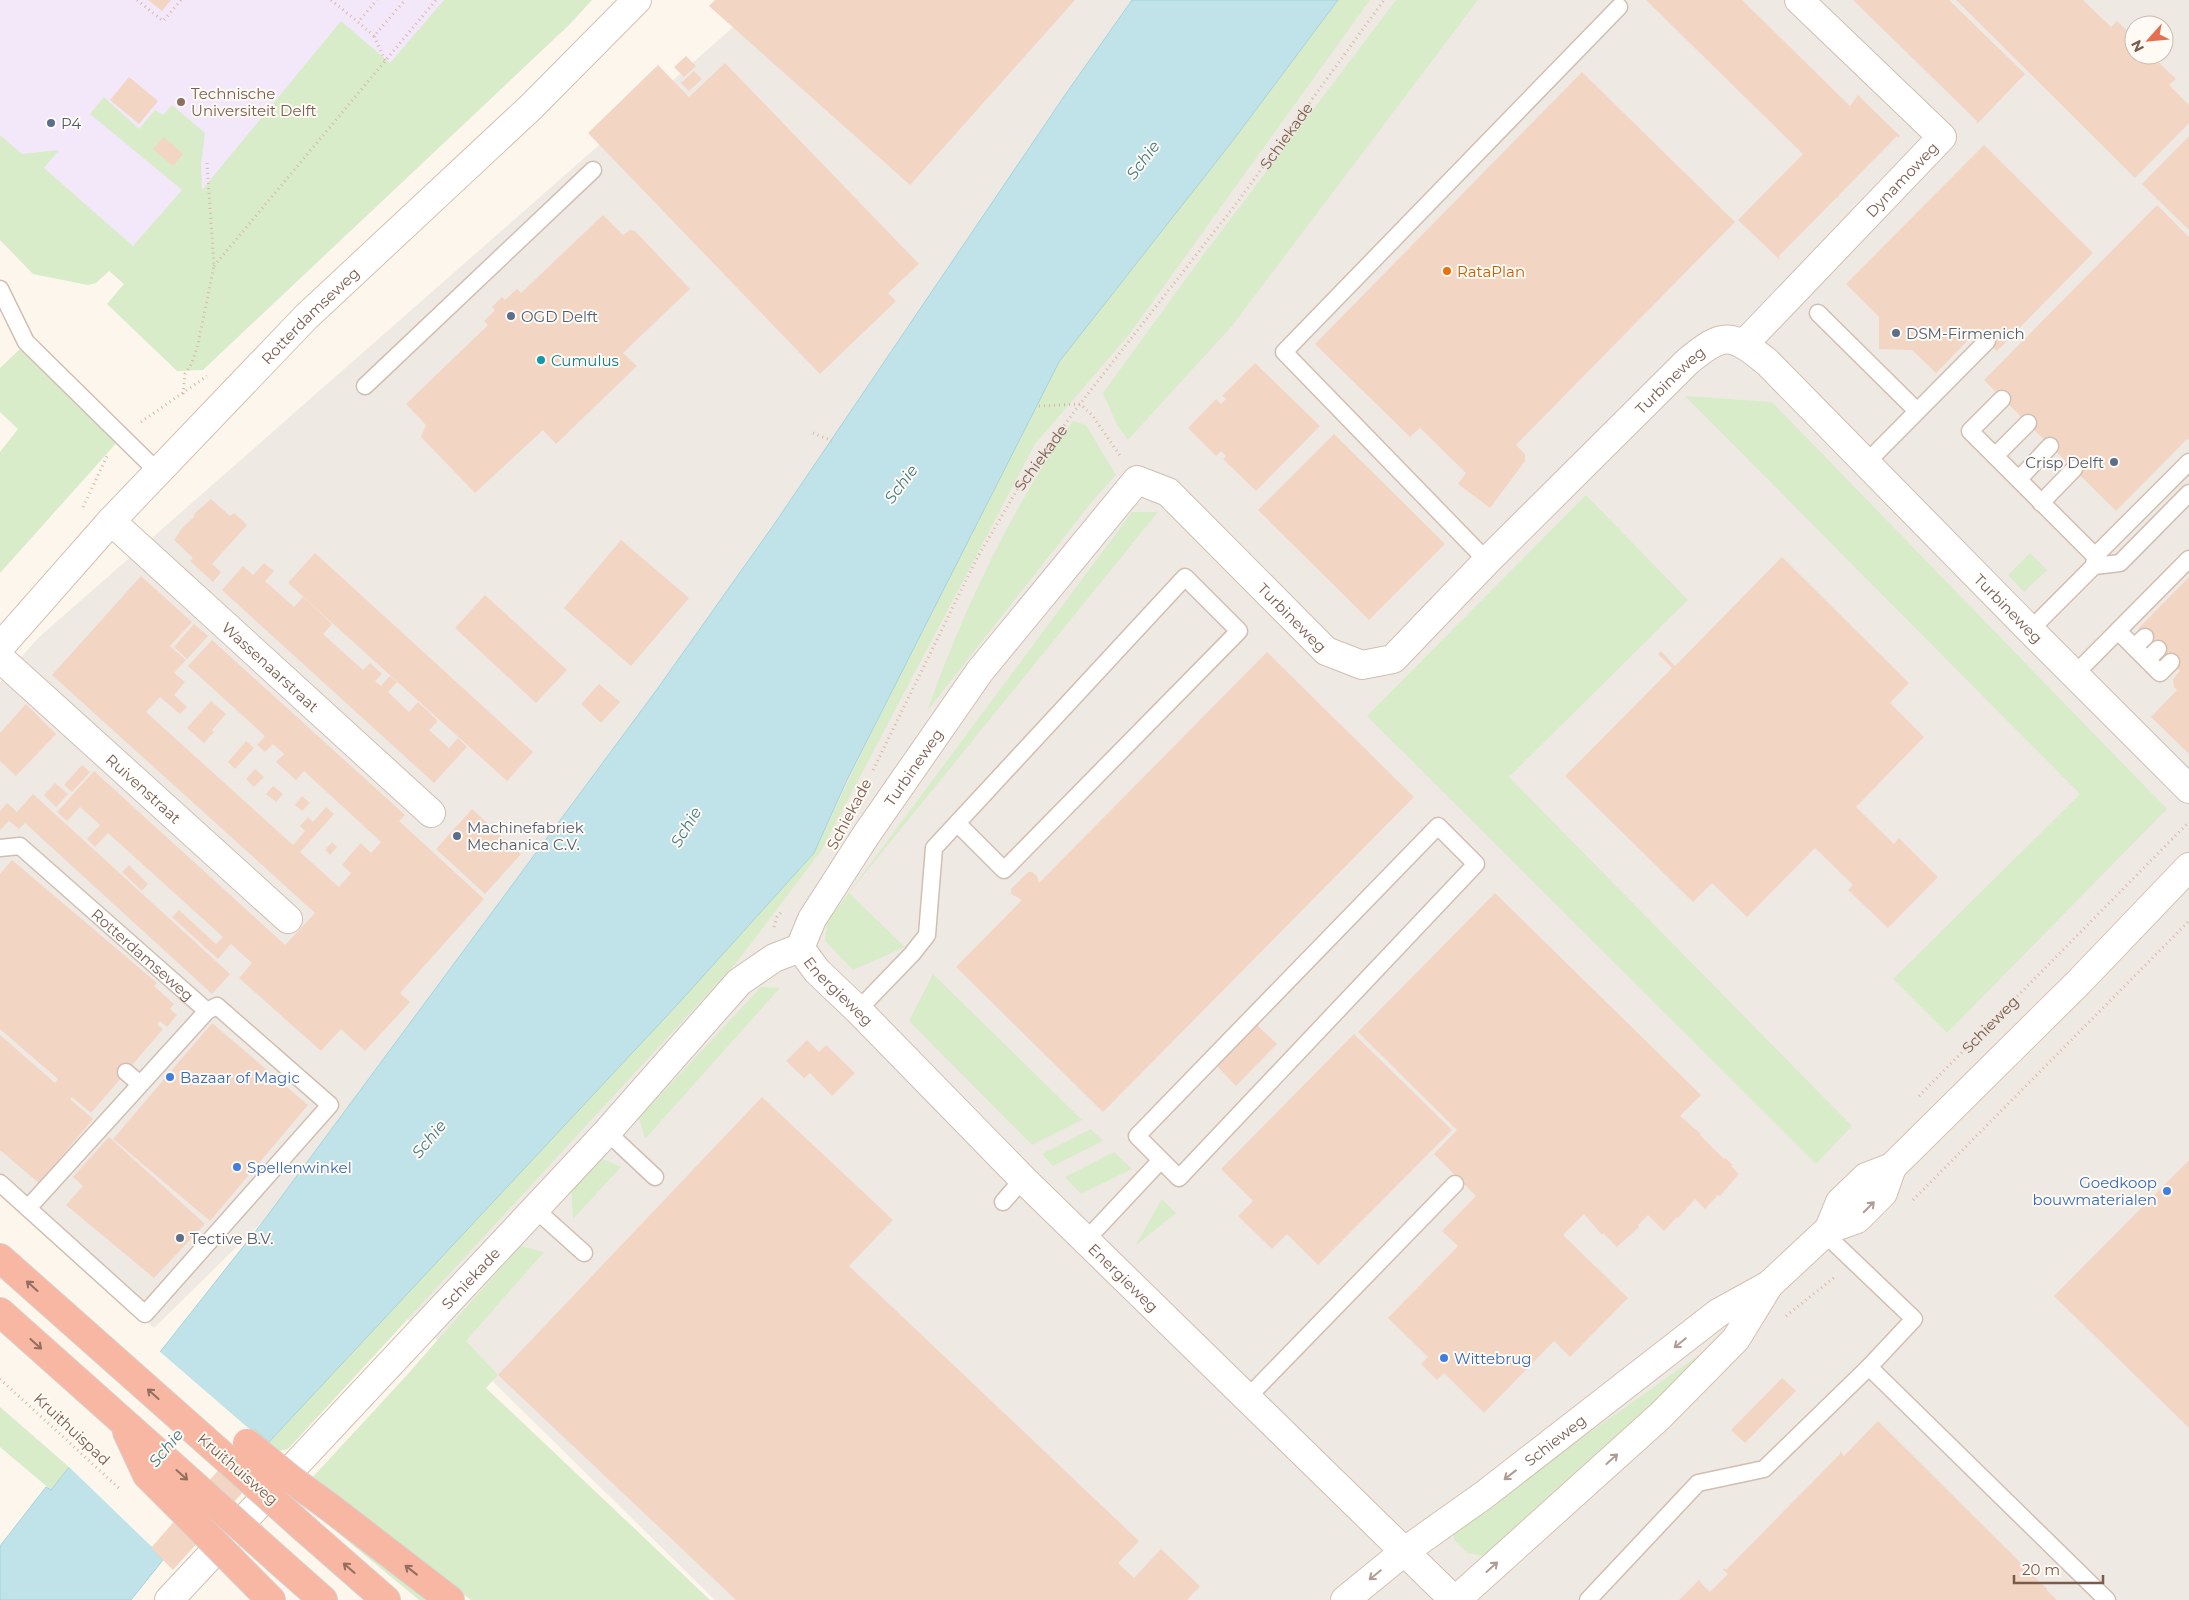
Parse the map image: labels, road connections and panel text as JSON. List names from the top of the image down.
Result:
{
  "streets": {
    "highway": ["Kruithuisweg"],
    "street": [
      "Schiekade",
      "Dynamoweg",
      "Rotterdamseweg",
      "Turbineweg",
      "Wassenaarstraat",
      "Ruivenstraat",
      "Energieweg",
      "Schieweg"
    ],
    "path": ["Kruithuispad"]
  },
  "crossings": [
    ["Schiekade", "Turbineweg"],
    ["Schiekade", "Energieweg"],
    ["Dynamoweg", "Turbineweg"],
    ["Rotterdamseweg", "Wassenaarstraat"],
    ["Turbineweg", "Energieweg"],
    ["Energieweg", "Schieweg"]
  ],
  "water": ["Schie"],
  "places": [
    "Technische Universiteit Delft",
    "P4",
    "RataPlan",
    "OGD Delft",
    "DSM-Firmenich",
    "Cumulus",
    "Crisp Delft",
    "Machinefabriek Mechanica C.V.",
    "Bazaar of Magic",
    "Spellenwinkel",
    "Goedkoop bouwmaterialen",
    "Tective B.V.",
    "Wittebrug"
  ],
  "scale_bar": "20 m",
  "north": "bottom left"
}
